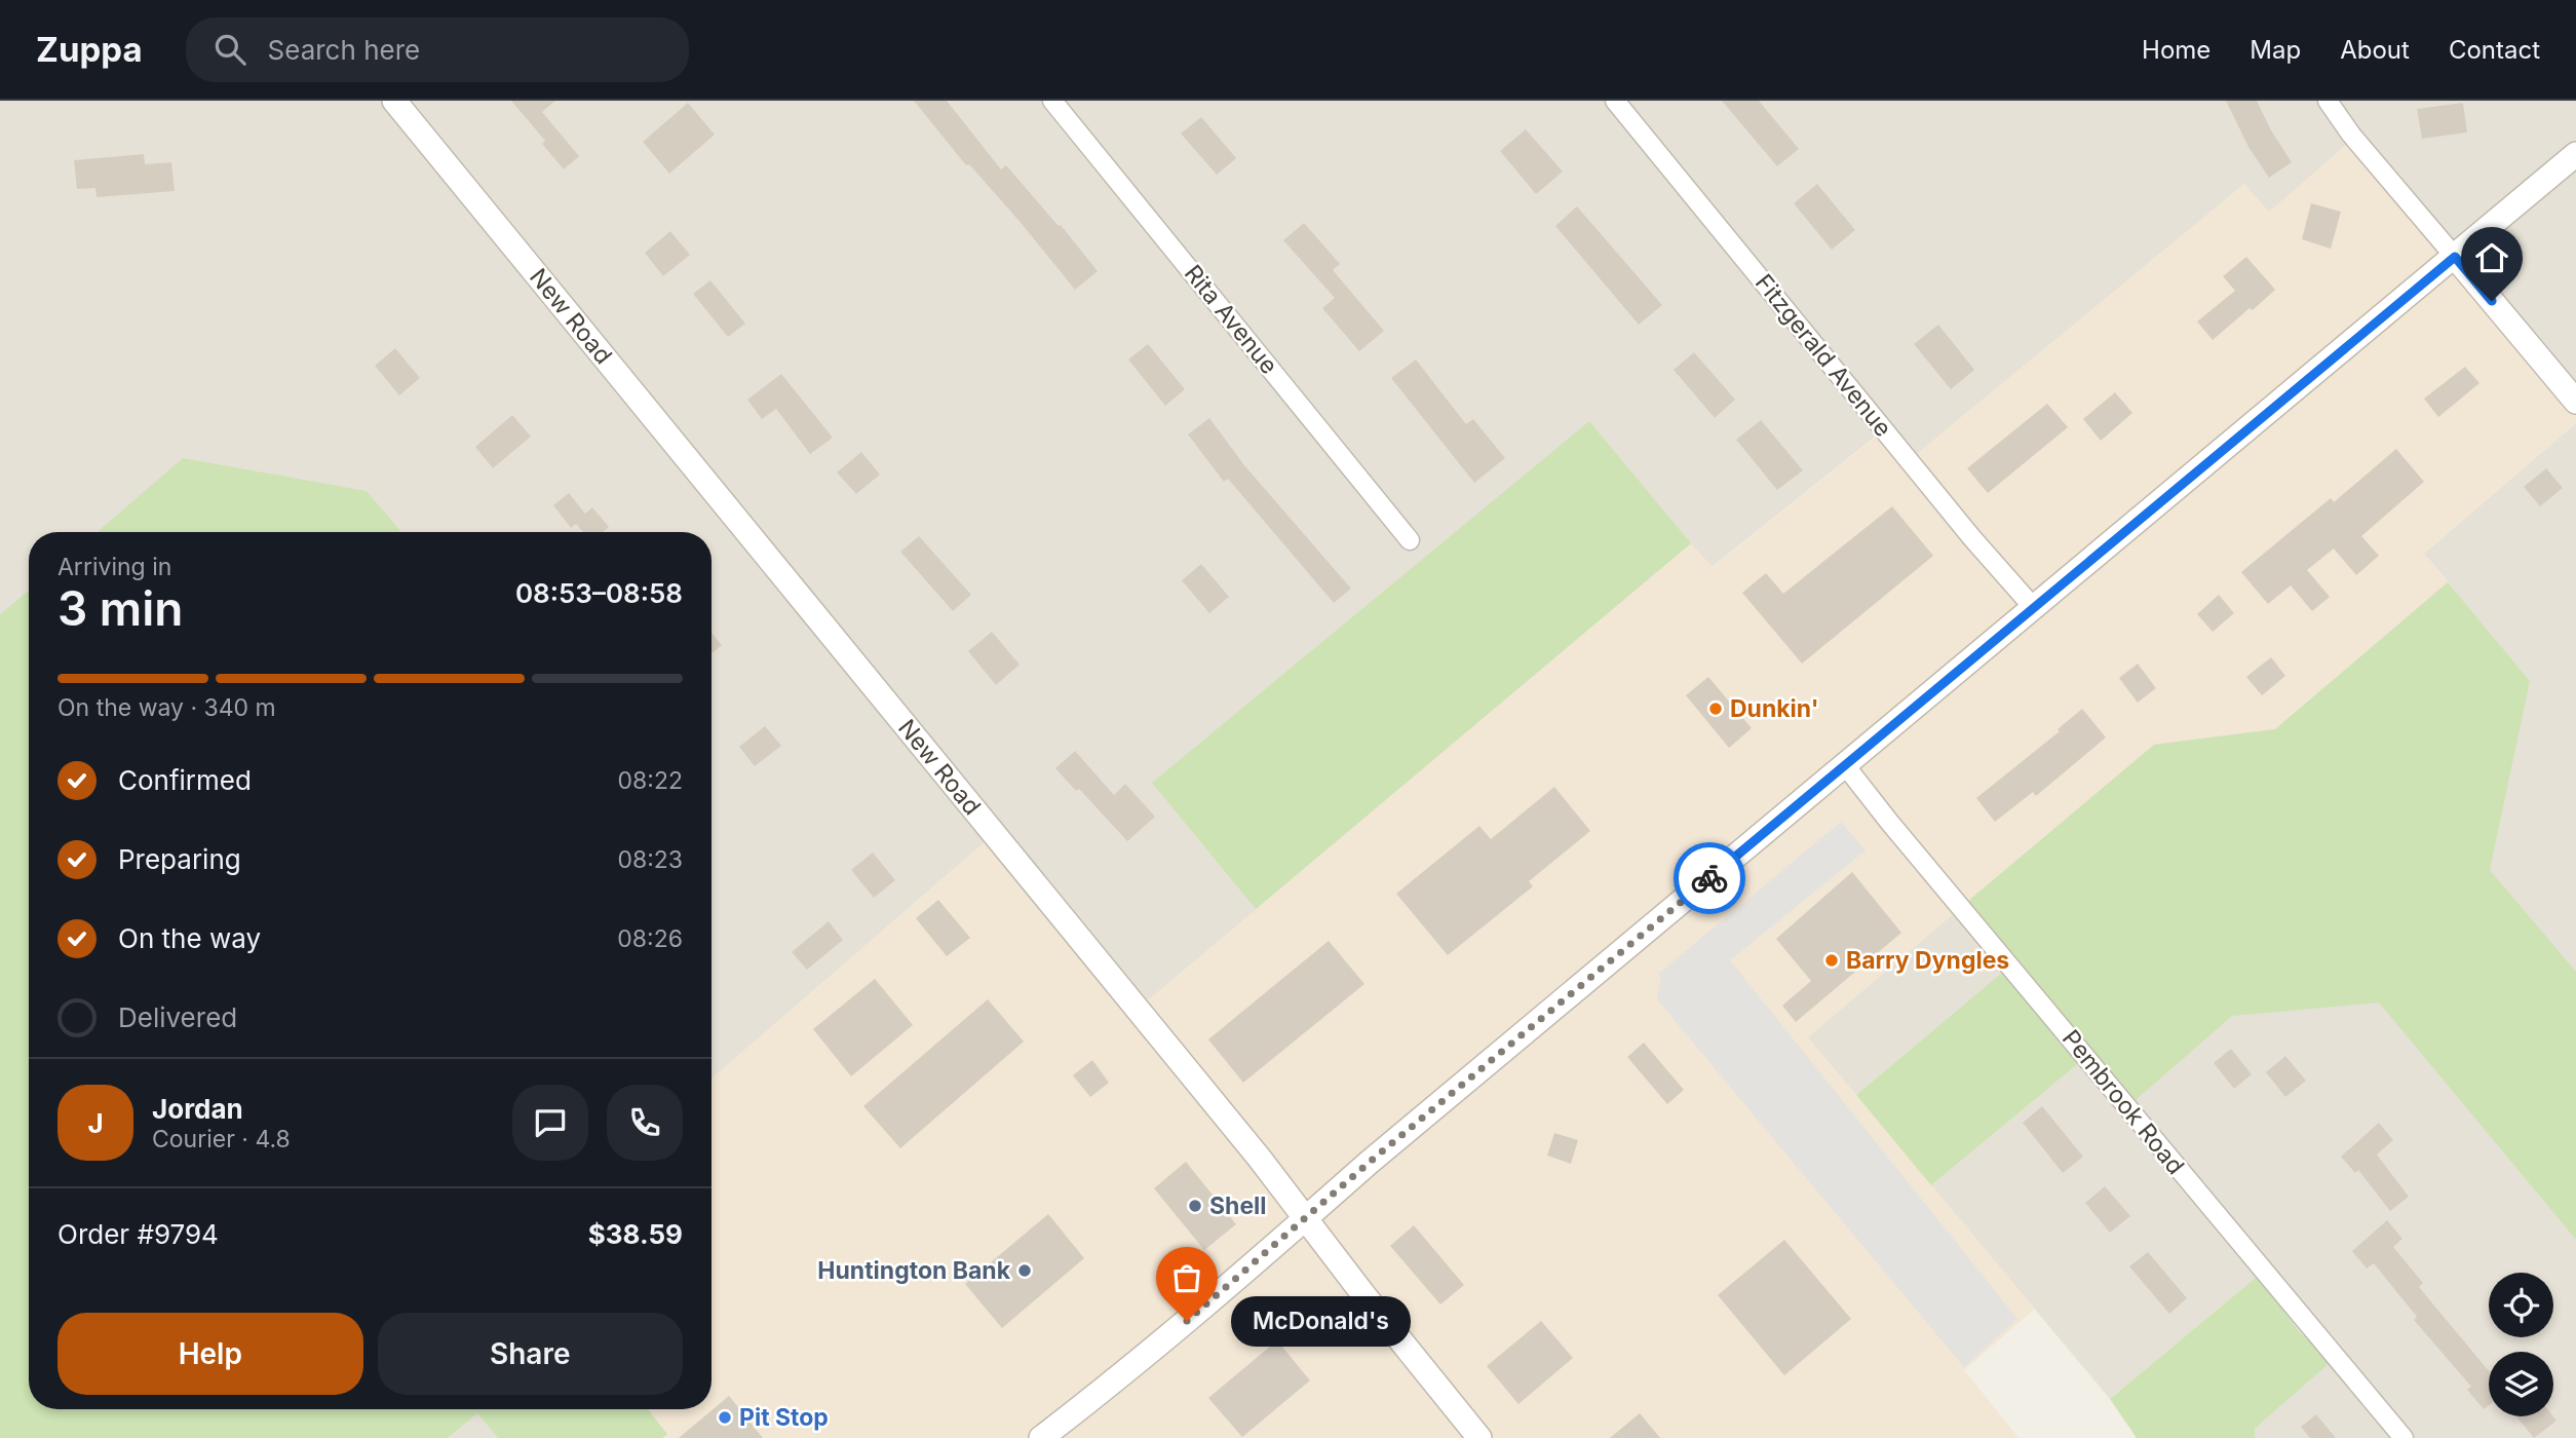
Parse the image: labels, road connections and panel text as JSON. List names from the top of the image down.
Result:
{
  "streets": {
    "street": [
      "New Road",
      "Rita Avenue",
      "Fitzgerald Avenue",
      "Pembrook Road"
    ]
  },
  "places": [
    "Dunkin'",
    "Barry Dyngles",
    "Shell",
    "Huntington Bank",
    "McDonald's",
    "Pit Stop"
  ],
  "page": {
    "header": "Zuppa",
    "search": "Search here",
    "nav": [
      "Home",
      "Map",
      "About",
      "Contact"
    ],
    "heading": ["3 min", "Arriving in", "08:53–08:58"],
    "panel": [
      "Jordan",
      "Courier · 4.8",
      "Order #9794",
      "$38.59"
    ],
    "bar": "On the way · 340 m",
    "list": [
      ["Confirmed", "08:22"],
      ["Preparing", "08:23"],
      ["On the way", "08:26"],
      "Delivered"
    ],
    "round": "J",
    "bubble": "McDonald's",
    "buttons": ["Help", "Share"]
  }
}
